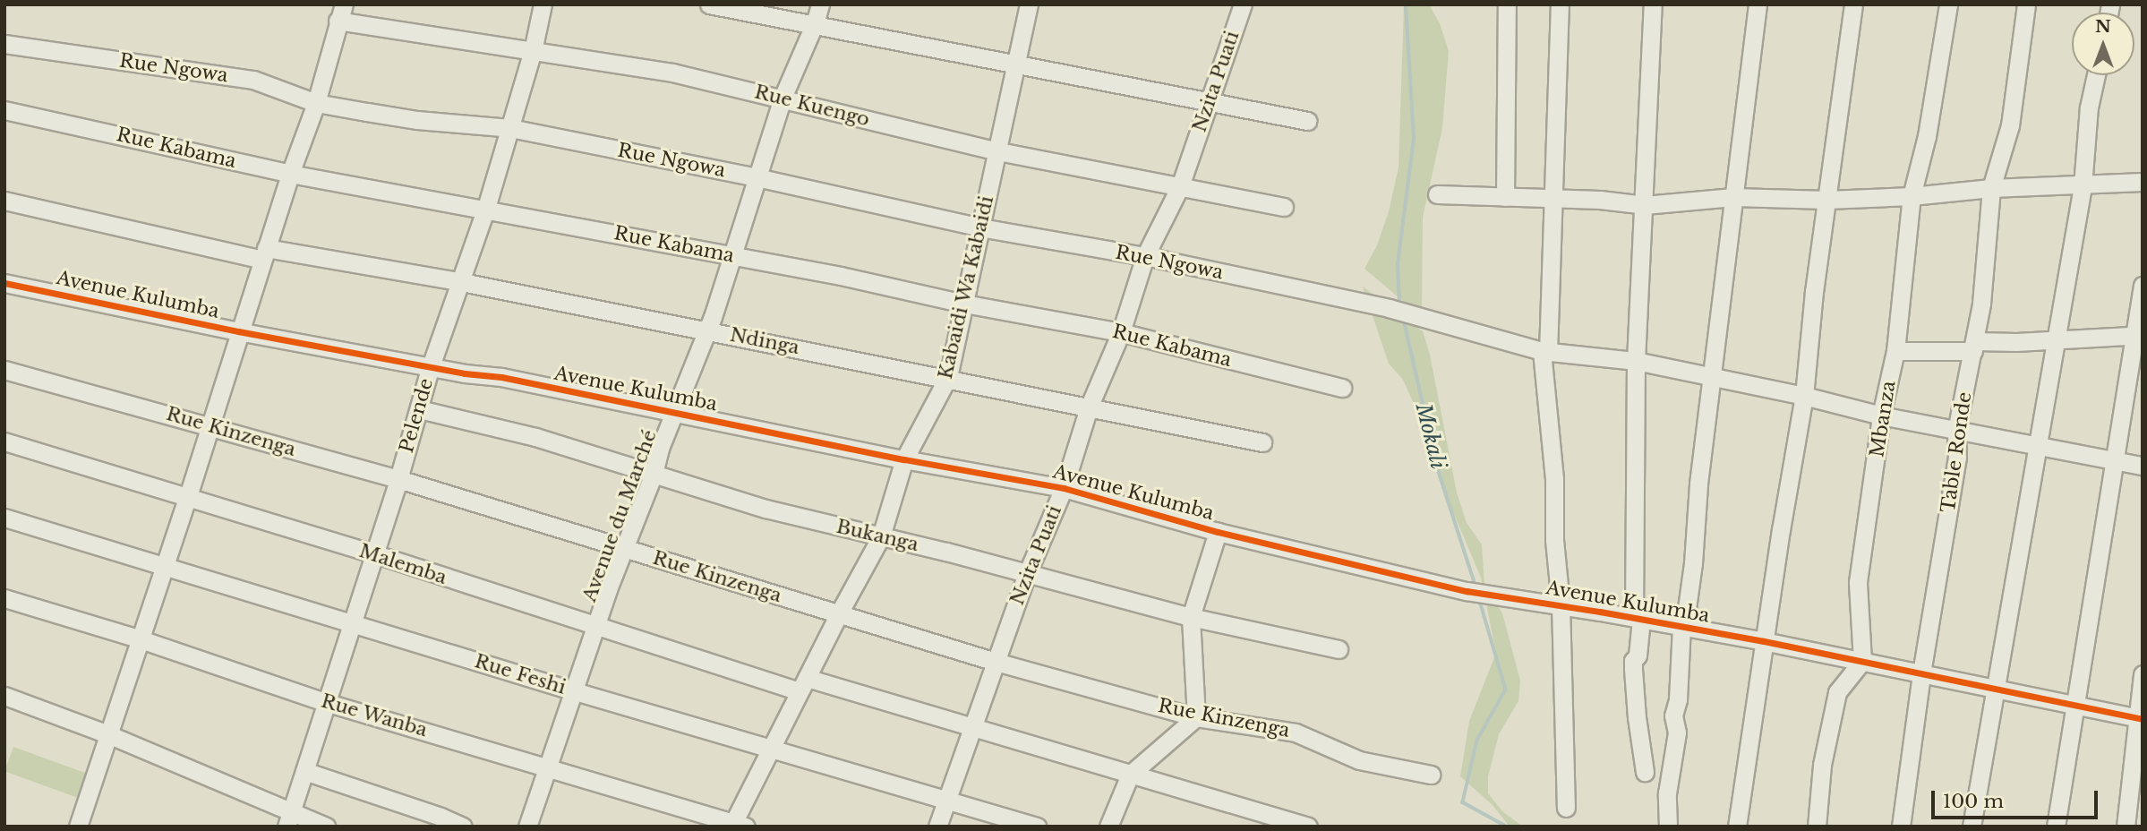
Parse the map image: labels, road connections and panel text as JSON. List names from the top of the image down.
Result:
{
  "streets": {
    "street": [
      "Rue Ngowa",
      "Nzita Puati",
      "Rue Kuengo",
      "Rue Kabama",
      "Kabaidi Wa Kabaidi",
      "Avenue Kulumba",
      "Ndinga",
      "Pelende",
      "Mbanza",
      "Rue Kinzenga",
      "Table Ronde",
      "Avenue du Marché",
      "Bukanga",
      "Malemba",
      "Rue Feshi",
      "Rue Wanba"
    ]
  },
  "crossings": [
    ["Rue Ngowa", "Nzita Puati"],
    ["Rue Ngowa", "Kabaidi Wa Kabaidi"],
    ["Rue Ngowa", "Pelende"],
    ["Rue Ngowa", "Mbanza"],
    ["Rue Ngowa", "Table Ronde"],
    ["Rue Ngowa", "Avenue du Marché"],
    ["Nzita Puati", "Rue Kuengo"],
    ["Nzita Puati", "Rue Kabama"],
    ["Nzita Puati", "Avenue Kulumba"],
    ["Nzita Puati", "Ndinga"],
    ["Nzita Puati", "Rue Kinzenga"],
    ["Nzita Puati", "Bukanga"],
    ["Nzita Puati", "Malemba"],
    ["Nzita Puati", "Rue Feshi"],
    ["Rue Kuengo", "Kabaidi Wa Kabaidi"],
    ["Rue Kuengo", "Pelende"],
    ["Rue Kuengo", "Avenue du Marché"],
    ["Rue Kabama", "Kabaidi Wa Kabaidi"],
    ["Rue Kabama", "Pelende"],
    ["Rue Kabama", "Avenue du Marché"],
    ["Kabaidi Wa Kabaidi", "Avenue Kulumba"],
    ["Kabaidi Wa Kabaidi", "Ndinga"],
    ["Kabaidi Wa Kabaidi", "Rue Kinzenga"],
    ["Kabaidi Wa Kabaidi", "Bukanga"],
    ["Kabaidi Wa Kabaidi", "Malemba"],
    ["Kabaidi Wa Kabaidi", "Rue Feshi"],
    ["Kabaidi Wa Kabaidi", "Rue Wanba"],
    ["Avenue Kulumba", "Pelende"],
    ["Avenue Kulumba", "Mbanza"],
    ["Avenue Kulumba", "Table Ronde"],
    ["Avenue Kulumba", "Avenue du Marché"],
    ["Ndinga", "Pelende"],
    ["Ndinga", "Avenue du Marché"],
    ["Pelende", "Rue Kinzenga"],
    ["Pelende", "Bukanga"],
    ["Pelende", "Malemba"],
    ["Pelende", "Rue Feshi"],
    ["Pelende", "Rue Wanba"],
    ["Rue Kinzenga", "Avenue du Marché"],
    ["Avenue du Marché", "Bukanga"],
    ["Avenue du Marché", "Malemba"],
    ["Avenue du Marché", "Rue Feshi"],
    ["Avenue du Marché", "Rue Wanba"]
  ],
  "water": ["Mokali"],
  "scale_bar": "100 m",
  "north": "top"
}
